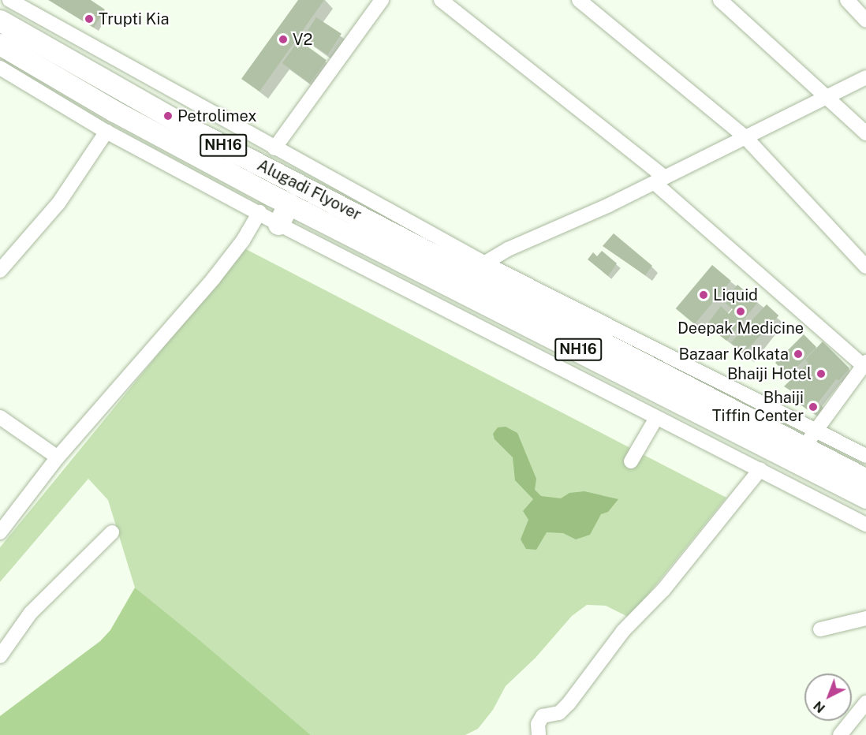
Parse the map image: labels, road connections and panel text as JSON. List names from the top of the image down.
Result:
{
  "streets": {
    "highway": ["NH16", "Alugadi Flyover"]
  },
  "crossings": [
    ["NH16", "Alugadi Flyover"]
  ],
  "places": [
    "Trupti Kia",
    "V2",
    "Petrolimex",
    "Liquid",
    "Deepak Medicine",
    "Bazaar Kolkata",
    "Bhaiji Hotel",
    "Bhaiji Tiffin Center"
  ],
  "north": "bottom left"
}
